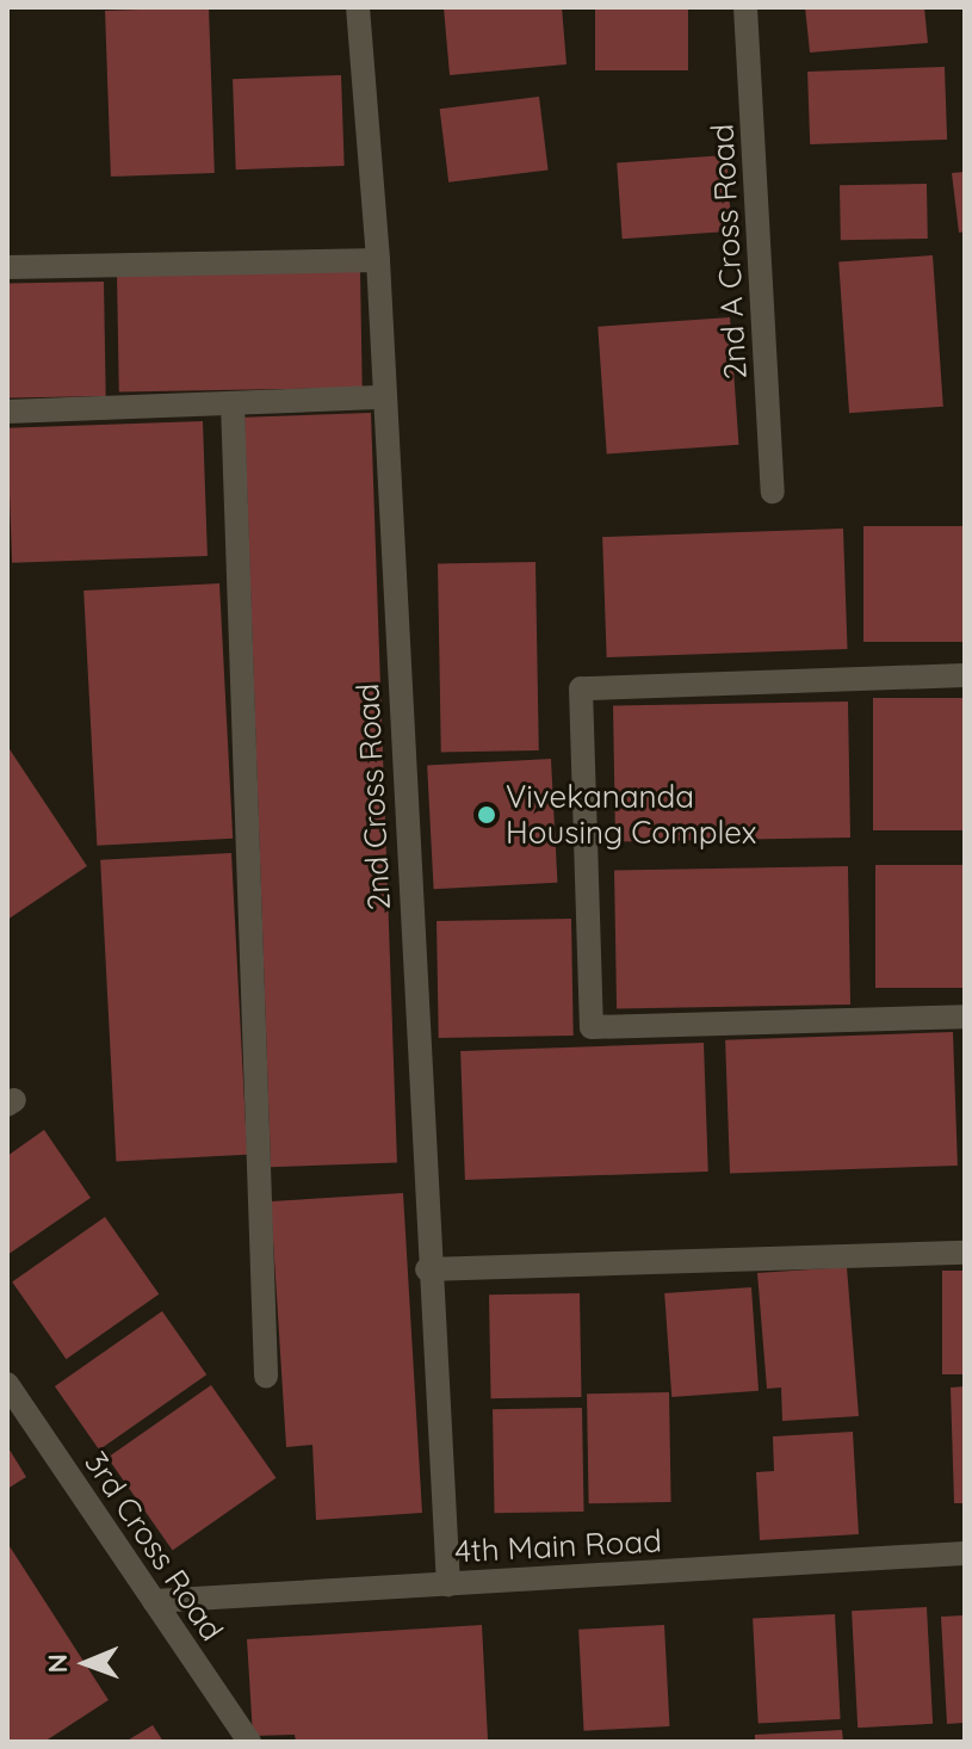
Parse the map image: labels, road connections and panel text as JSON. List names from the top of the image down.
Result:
{
  "streets": {
    "street": [
      "2nd A Cross Road",
      "2nd Cross Road",
      "3rd Cross Road",
      "4th Main Road"
    ]
  },
  "crossings": [
    ["2nd Cross Road", "4th Main Road"],
    ["3rd Cross Road", "4th Main Road"]
  ],
  "places": ["Vivekananda Housing Complex"],
  "north": "left"
}
